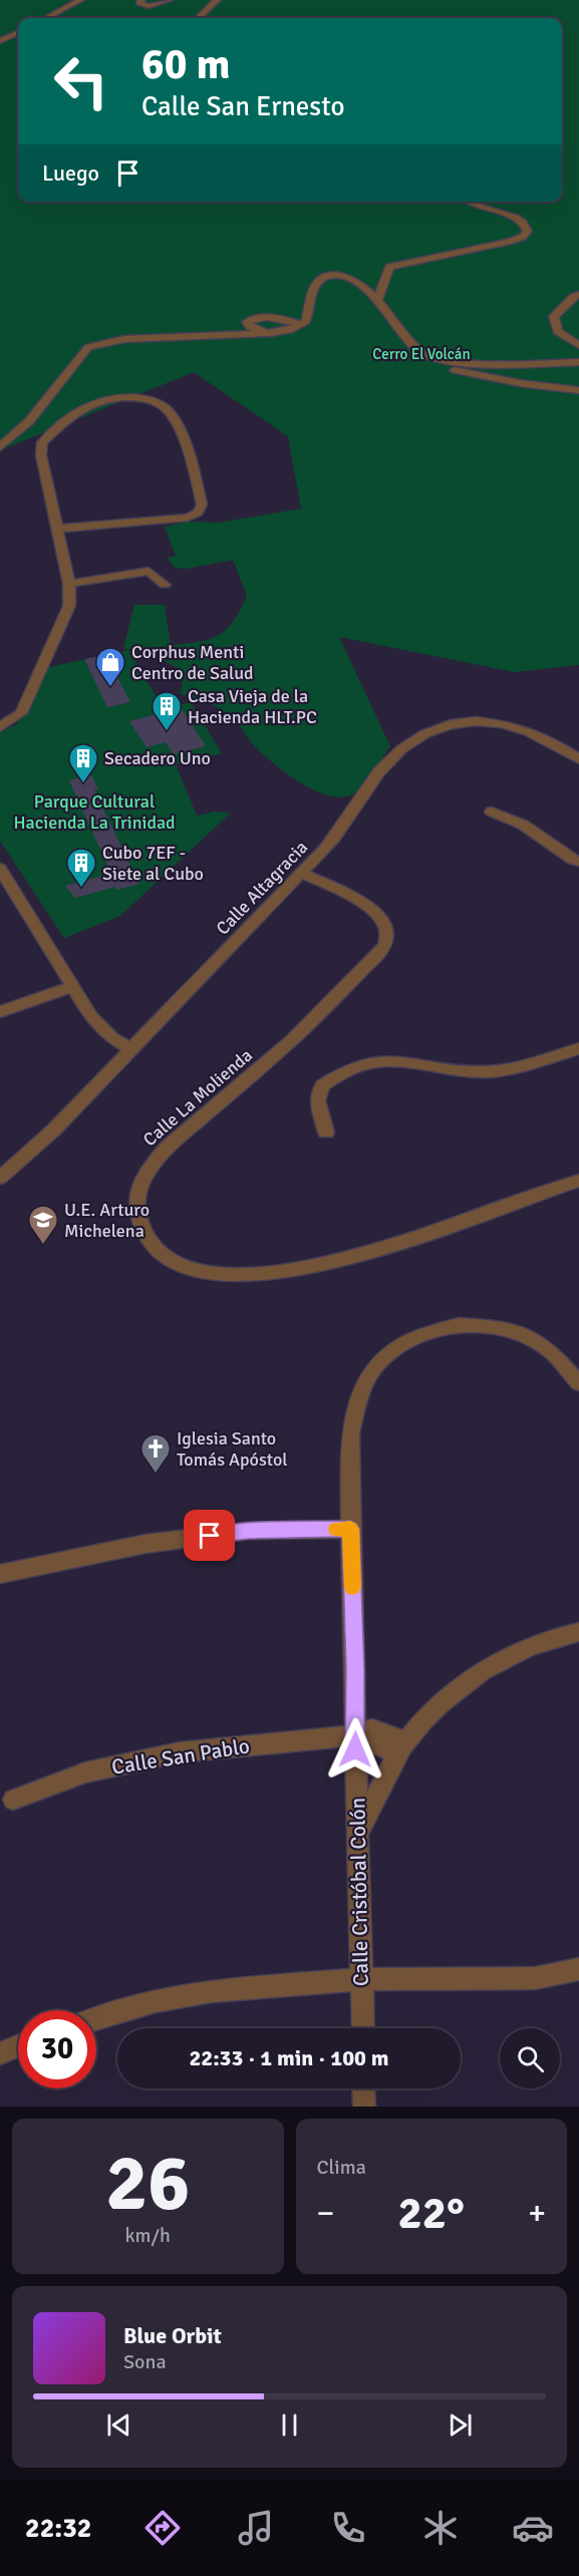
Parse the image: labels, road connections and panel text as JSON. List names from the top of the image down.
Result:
{
  "streets": {
    "street": [
      "Calle Altagracia",
      "Calle La Molienda",
      "Calle San Pablo",
      "Calle Cristóbal Colón"
    ]
  },
  "crossings": [
    ["Calle Altagracia", "Calle La Molienda"],
    ["Calle San Pablo", "Calle Cristóbal Colón"]
  ],
  "parks": ["Cerro El Volcán", "Parque Cultural Hacienda La Trinidad"],
  "places": {
    "shop": ["Corphus Menti Centro de Salud"],
    "building": ["Casa Vieja de la Hacienda HLT.PC", "Secadero Uno", "Cubo 7EF - Siete al Cubo"],
    "school or university": ["U.E. Arturo Michelena"],
    "church": ["Iglesia Santo Tomás Apóstol"]
  },
  "page": {
    "turn": ["60 m", "Calle San Ernesto"],
    "then": "Luego",
    "limit": "30",
    "trip": "22:33 · 1 min · 100 m",
    "tile": [
      ["26", "km/h"],
      "Clima"
    ],
    "heat": ["−", "22°", "+"],
    "song": ["Blue Orbit", "Sona"],
    "tabs": "22:32"
  }
}
